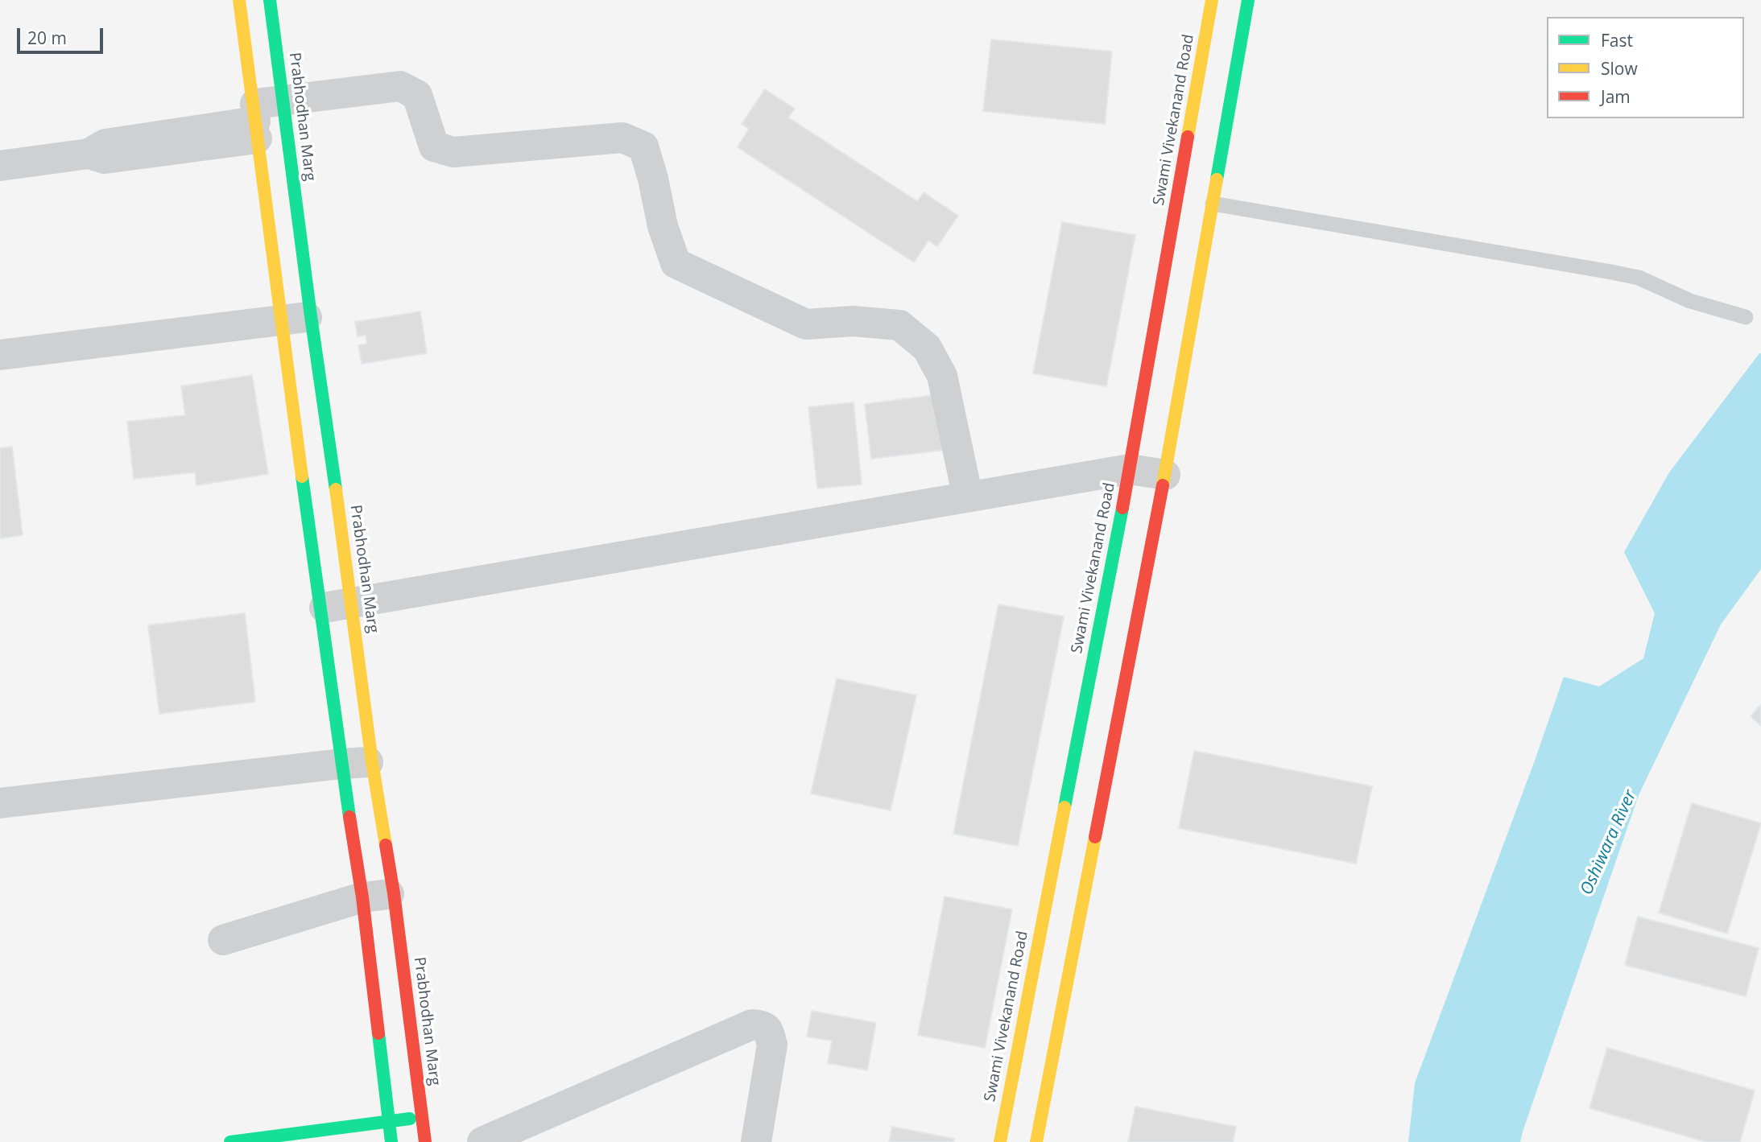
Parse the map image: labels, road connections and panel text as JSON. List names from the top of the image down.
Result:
{
  "streets": {
    "street": ["Prabhodhan Marg", "Swami Vivekanand Road"]
  },
  "water": ["Oshiwara River"],
  "legend": ["Fast", "Slow", "Jam"],
  "scale_bar": "20 m"
}
